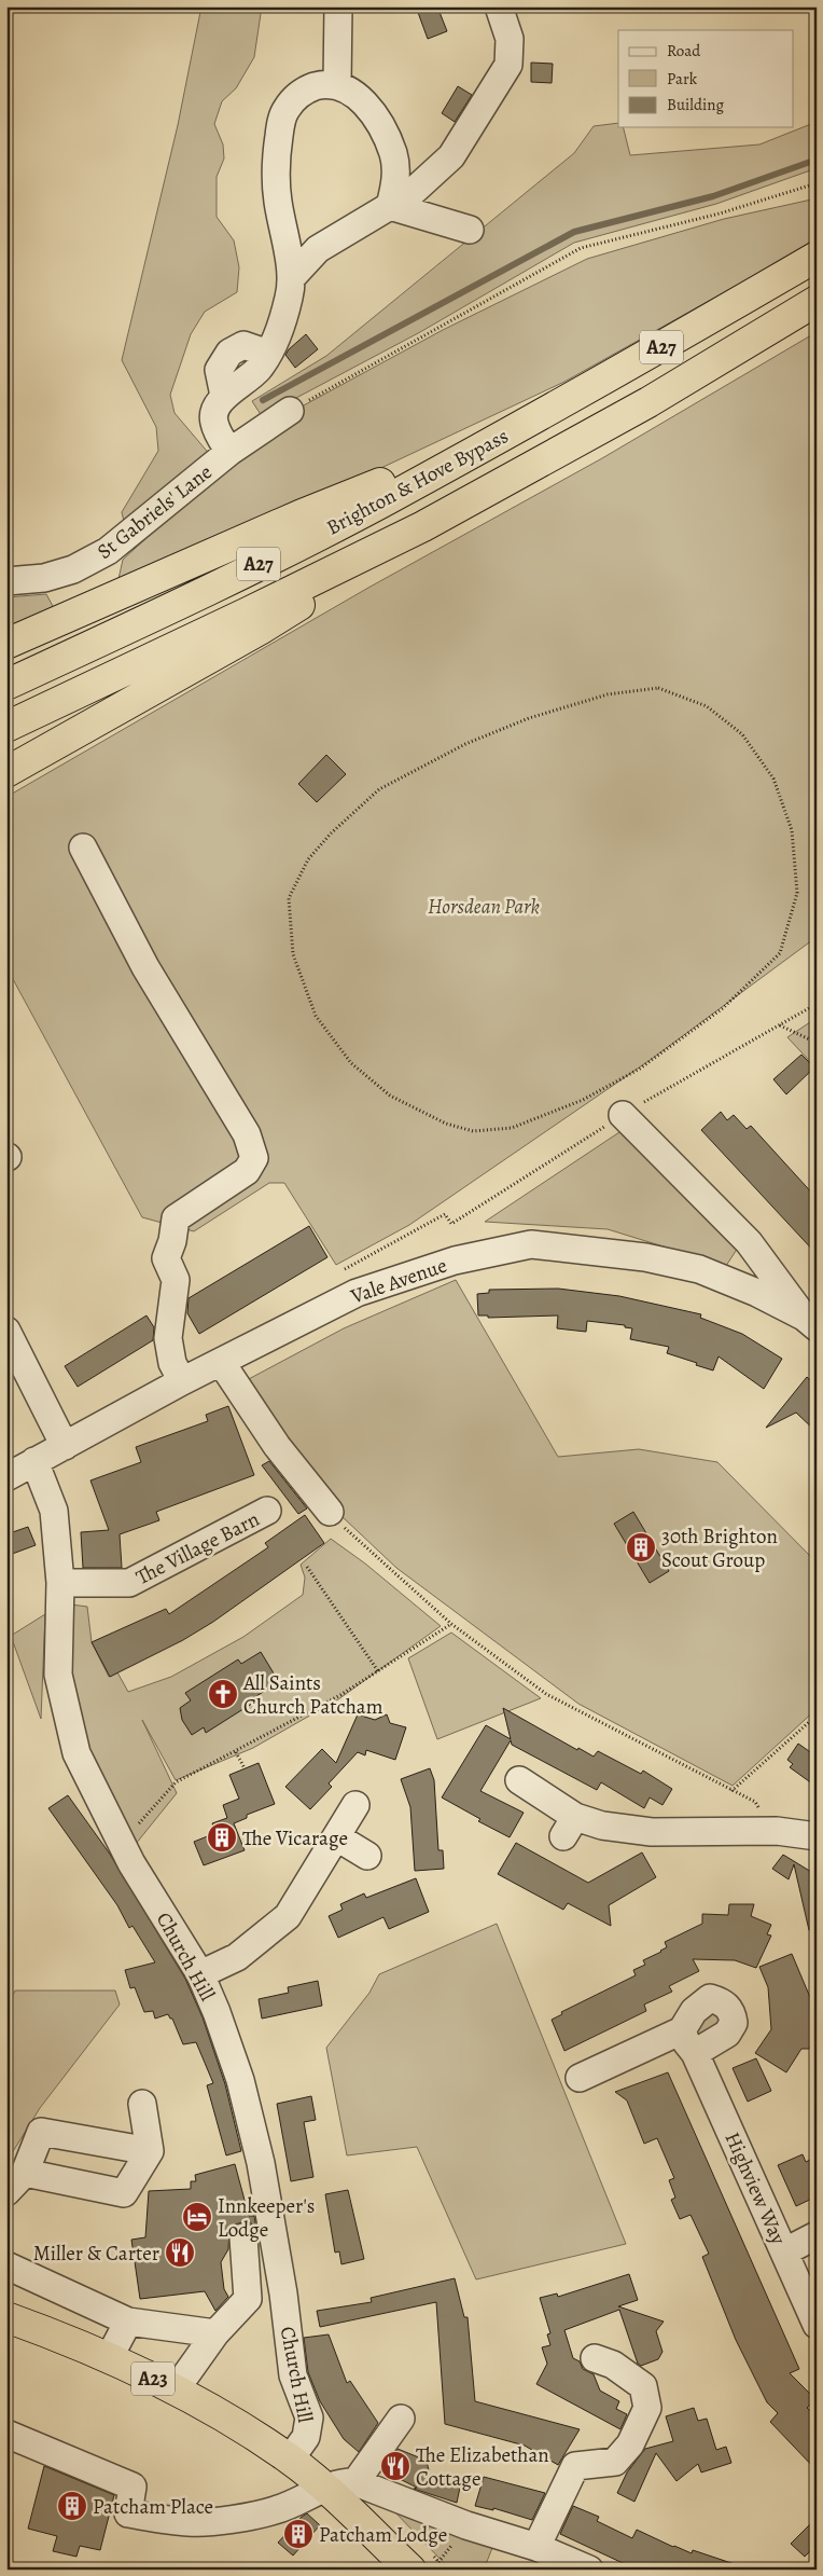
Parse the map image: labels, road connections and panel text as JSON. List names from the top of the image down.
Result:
{
  "streets": {
    "highway": ["A27", "Brighton & Hove Bypass", "A23"],
    "street": [
      "St Gabriels' Lane",
      "Vale Avenue",
      "The Village Barn",
      "Church Hill",
      "Highview Way"
    ]
  },
  "crossings": [
    ["A27", "Brighton & Hove Bypass"],
    ["Vale Avenue", "Church Hill"],
    ["The Village Barn", "Church Hill"],
    ["Church Hill", "A23"]
  ],
  "parks": ["Horsdean Park"],
  "places": {
    "building": [
      "30th Brighton Scout Group",
      "The Vicarage",
      "Patcham Place",
      "Patcham Lodge"
    ],
    "church": ["All Saints Church Patcham"],
    "hotel": ["Innkeeper's Lodge"],
    "restaurant": ["Miller & Carter", "The Elizabethan Cottage"]
  },
  "legend": ["Road", "Park", "Building"]
}
